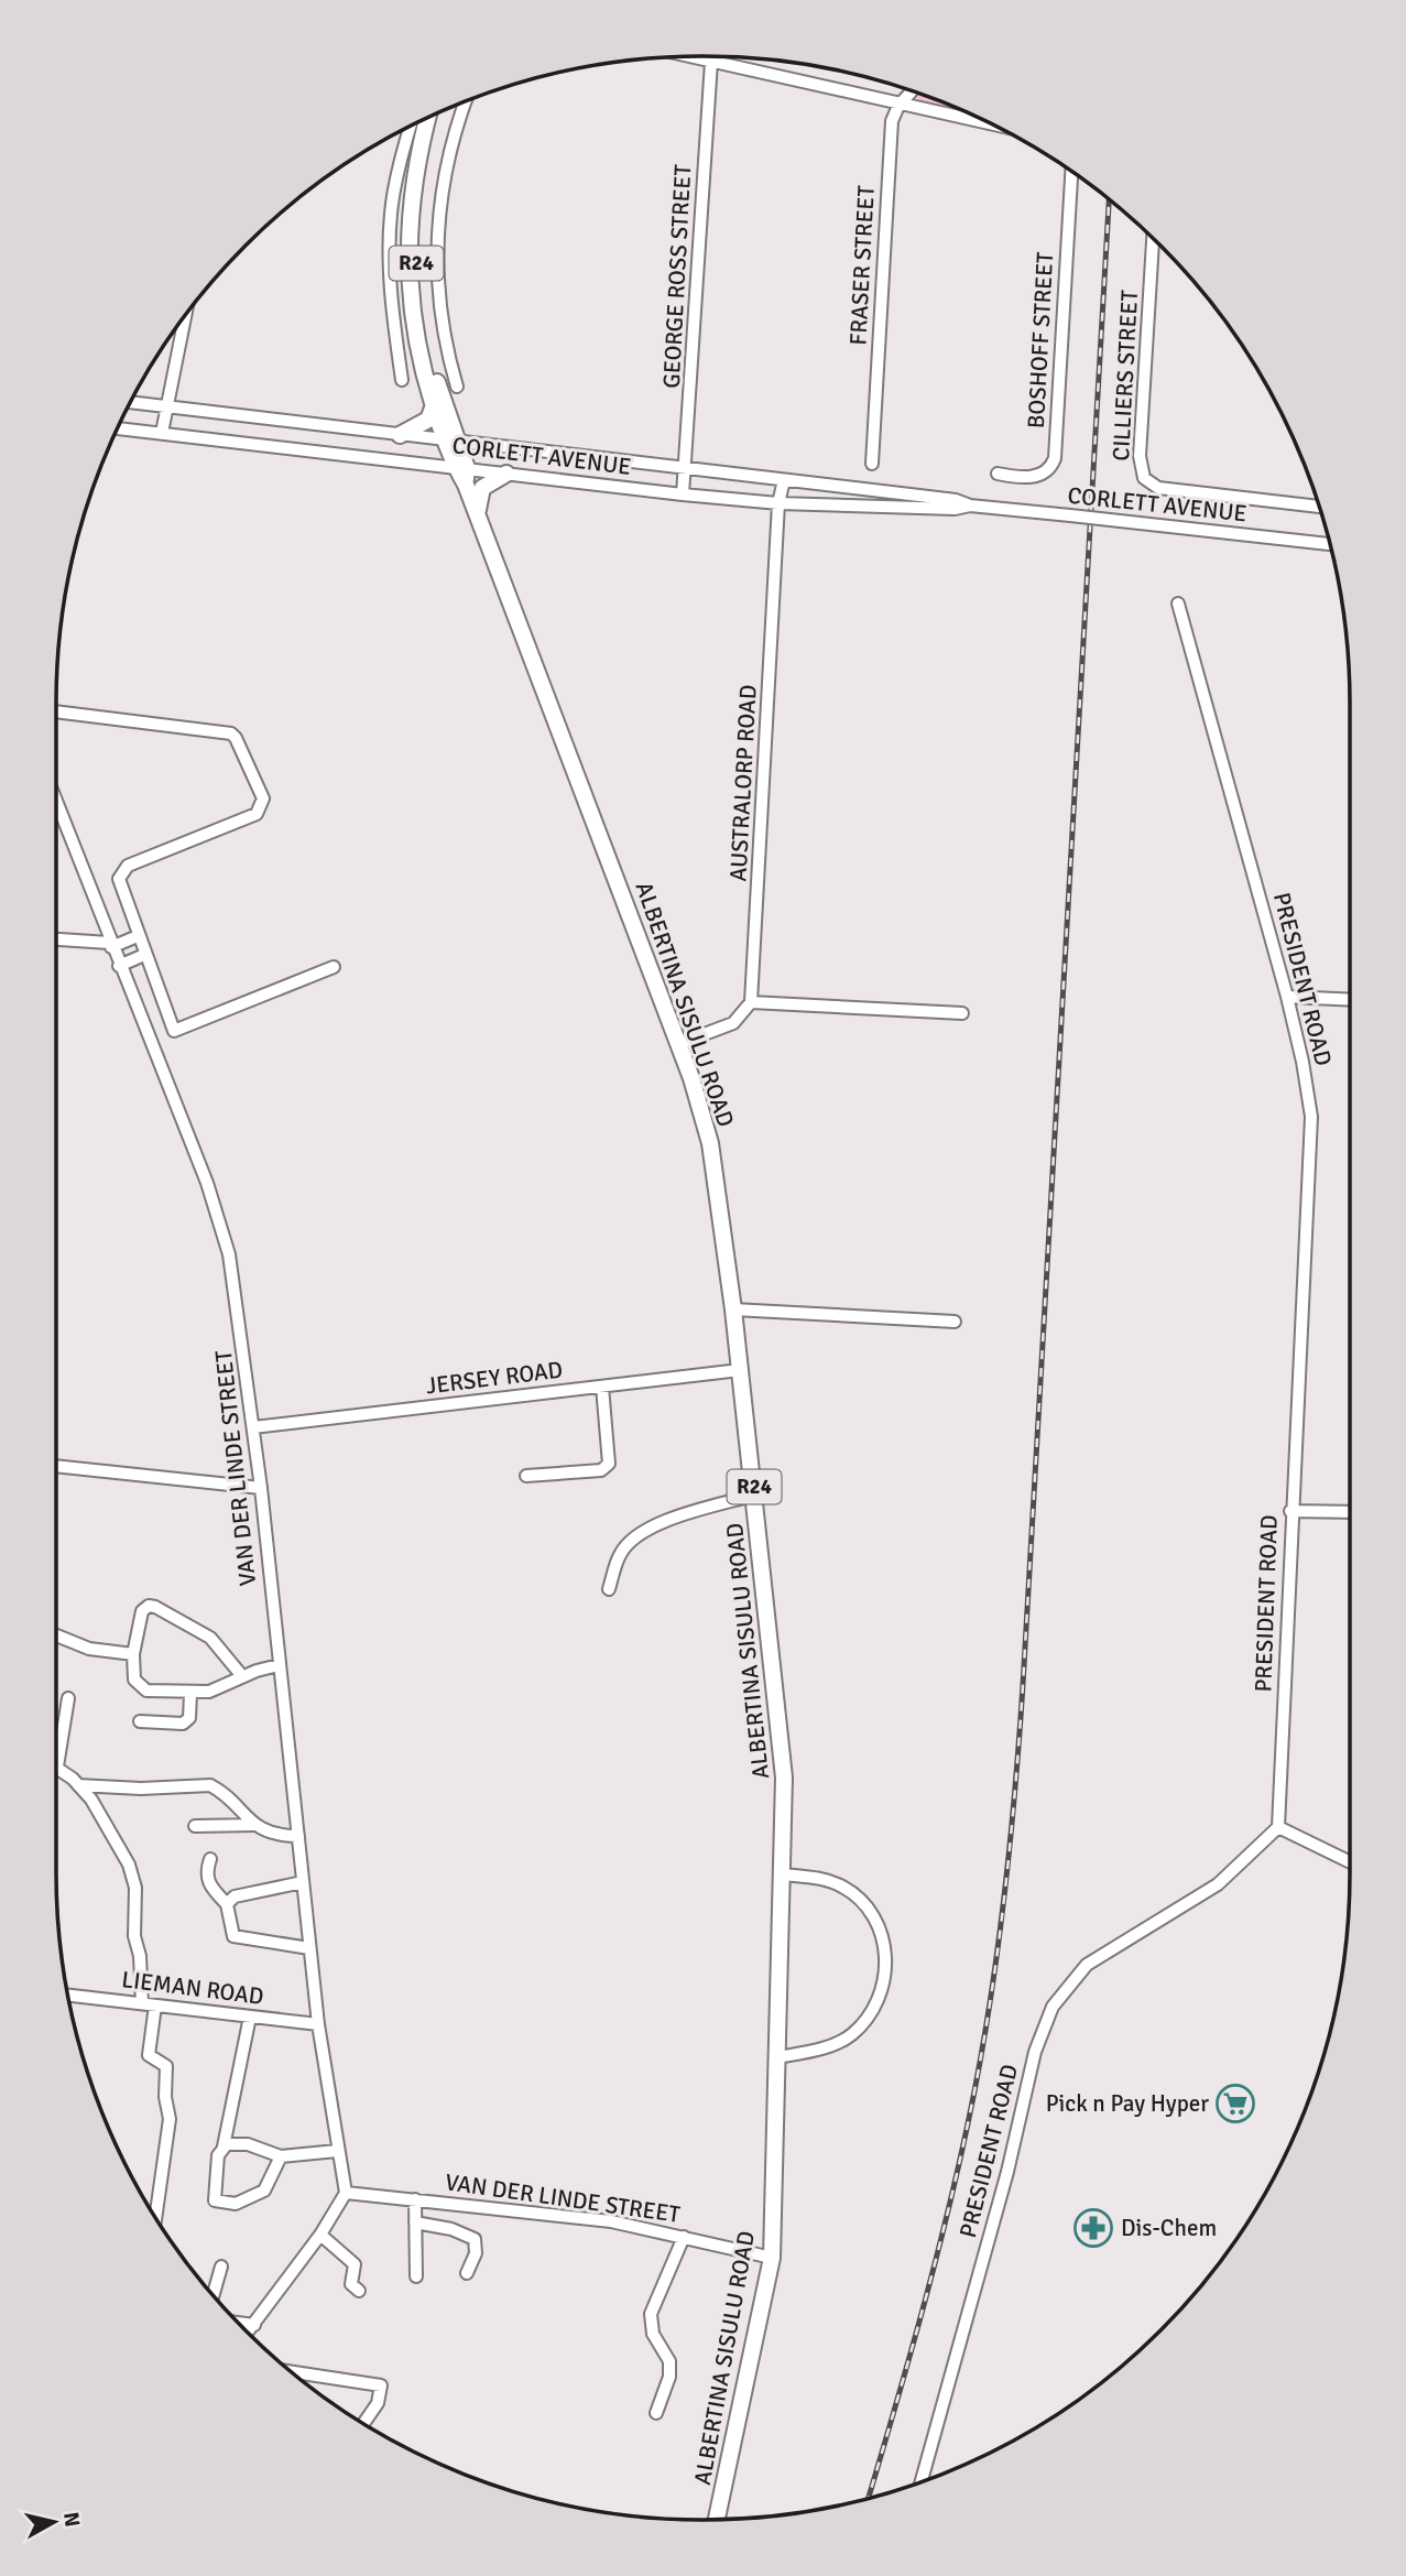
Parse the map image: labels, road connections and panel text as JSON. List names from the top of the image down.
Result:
{
  "streets": {
    "main road": ["R24", "ALBERTINA SISULU ROAD"],
    "street": [
      "FRASER STREET",
      "GEORGE ROSS STREET",
      "BOSHOFF STREET",
      "CILLIERS STREET",
      "CORLETT AVENUE",
      "AUSTRALORP ROAD",
      "PRESIDENT ROAD",
      "JERSEY ROAD",
      "VAN DER LINDE STREET",
      "LIEMAN ROAD"
    ]
  },
  "crossings": [
    ["GEORGE ROSS STREET", "CORLETT AVENUE"],
    ["CORLETT AVENUE", "AUSTRALORP ROAD"],
    ["CORLETT AVENUE", "ALBERTINA SISULU ROAD"],
    ["ALBERTINA SISULU ROAD", "JERSEY ROAD"],
    ["ALBERTINA SISULU ROAD", "VAN DER LINDE STREET"],
    ["JERSEY ROAD", "VAN DER LINDE STREET"],
    ["VAN DER LINDE STREET", "LIEMAN ROAD"]
  ],
  "places": {
    "supermarket": ["Pick n Pay Hyper"],
    "pharmacy": ["Dis-Chem"]
  },
  "north": "right"
}
